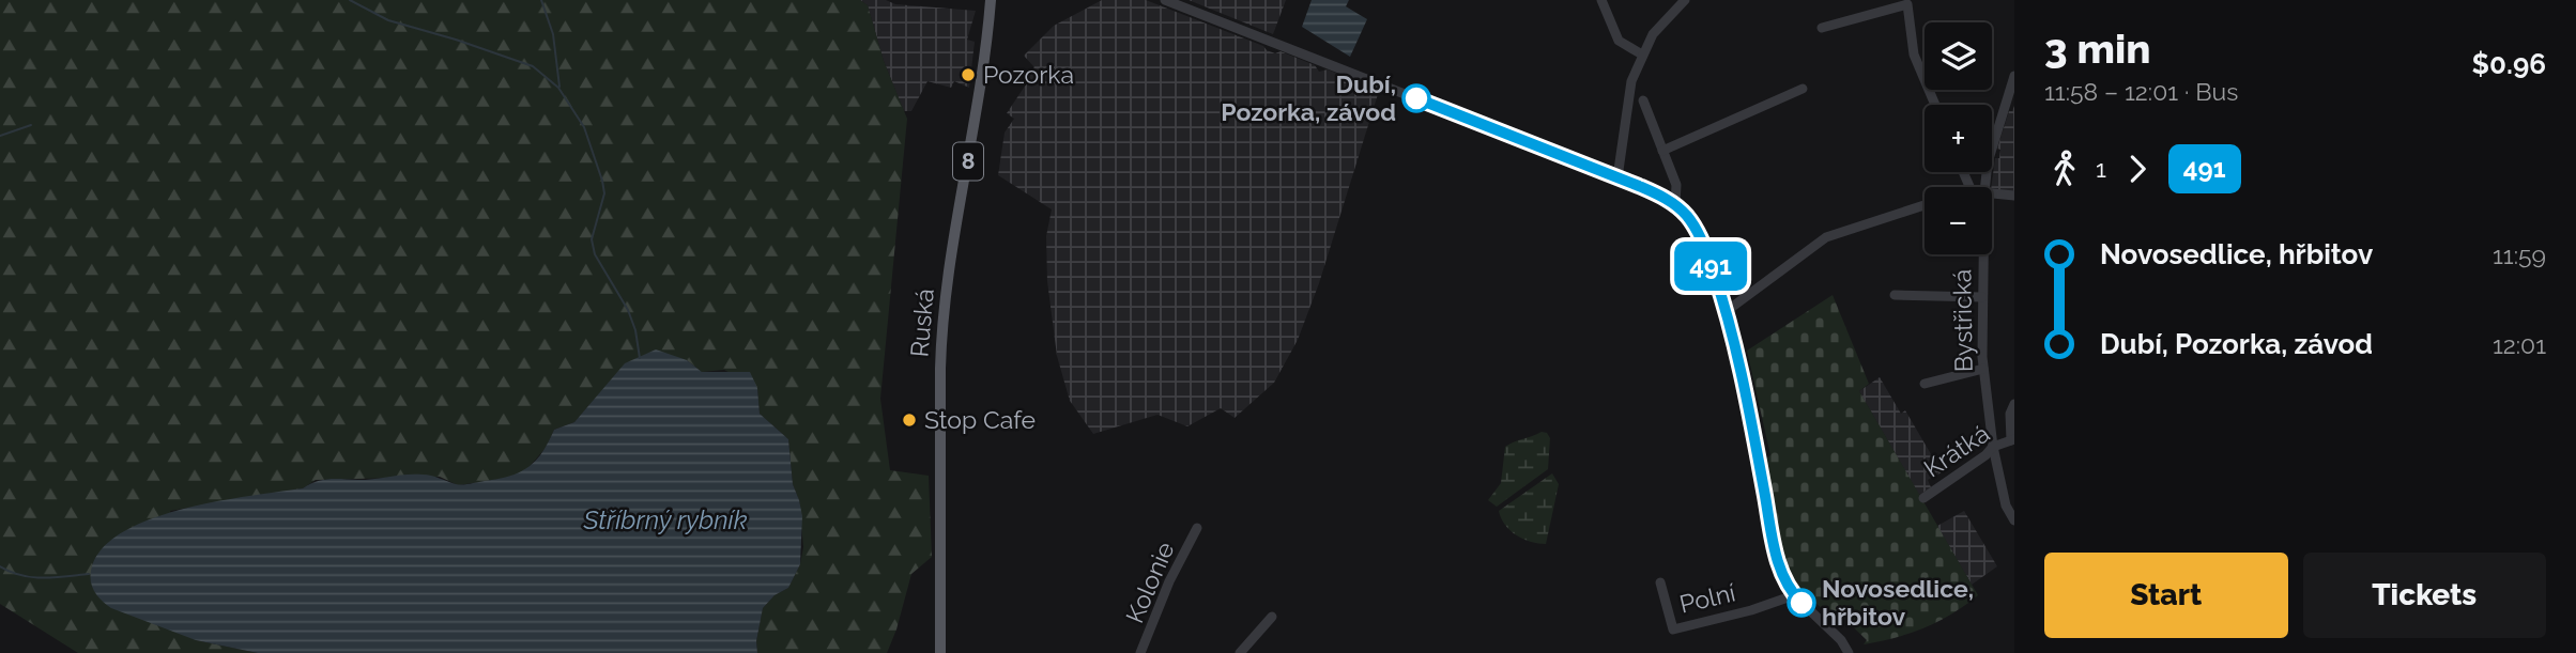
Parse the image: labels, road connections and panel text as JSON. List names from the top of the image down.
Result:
{
  "streets": {
    "main road": ["8", "Ruská"],
    "street": [
      "Bystřická",
      "Krátká",
      "Kolonie",
      "Polní"
    ]
  },
  "crossings": [
    ["Bystřická", "Krátká"]
  ],
  "water": ["Stříbrný rybník"],
  "places": [
    "Pozorka",
    "Dubí, Pozorka, závod",
    "Stop Cafe",
    "Novosedlice, hřbitov"
  ],
  "lines": ["bus line 491"],
  "page": {
    "on_map": "491",
    "heading": ["3 min", "11:58 – 12:01 · Bus", "$0.96"],
    "map_buttons": ["+", "−"],
    "legs": ["1", "491"],
    "list": [
      {
        "name": "Novosedlice, hřbitov",
        "value": "11:59"
      },
      {
        "name": "Dubí, Pozorka, závod",
        "value": "12:01"
      }
    ],
    "buttons": ["Start", "Tickets"]
  }
}
